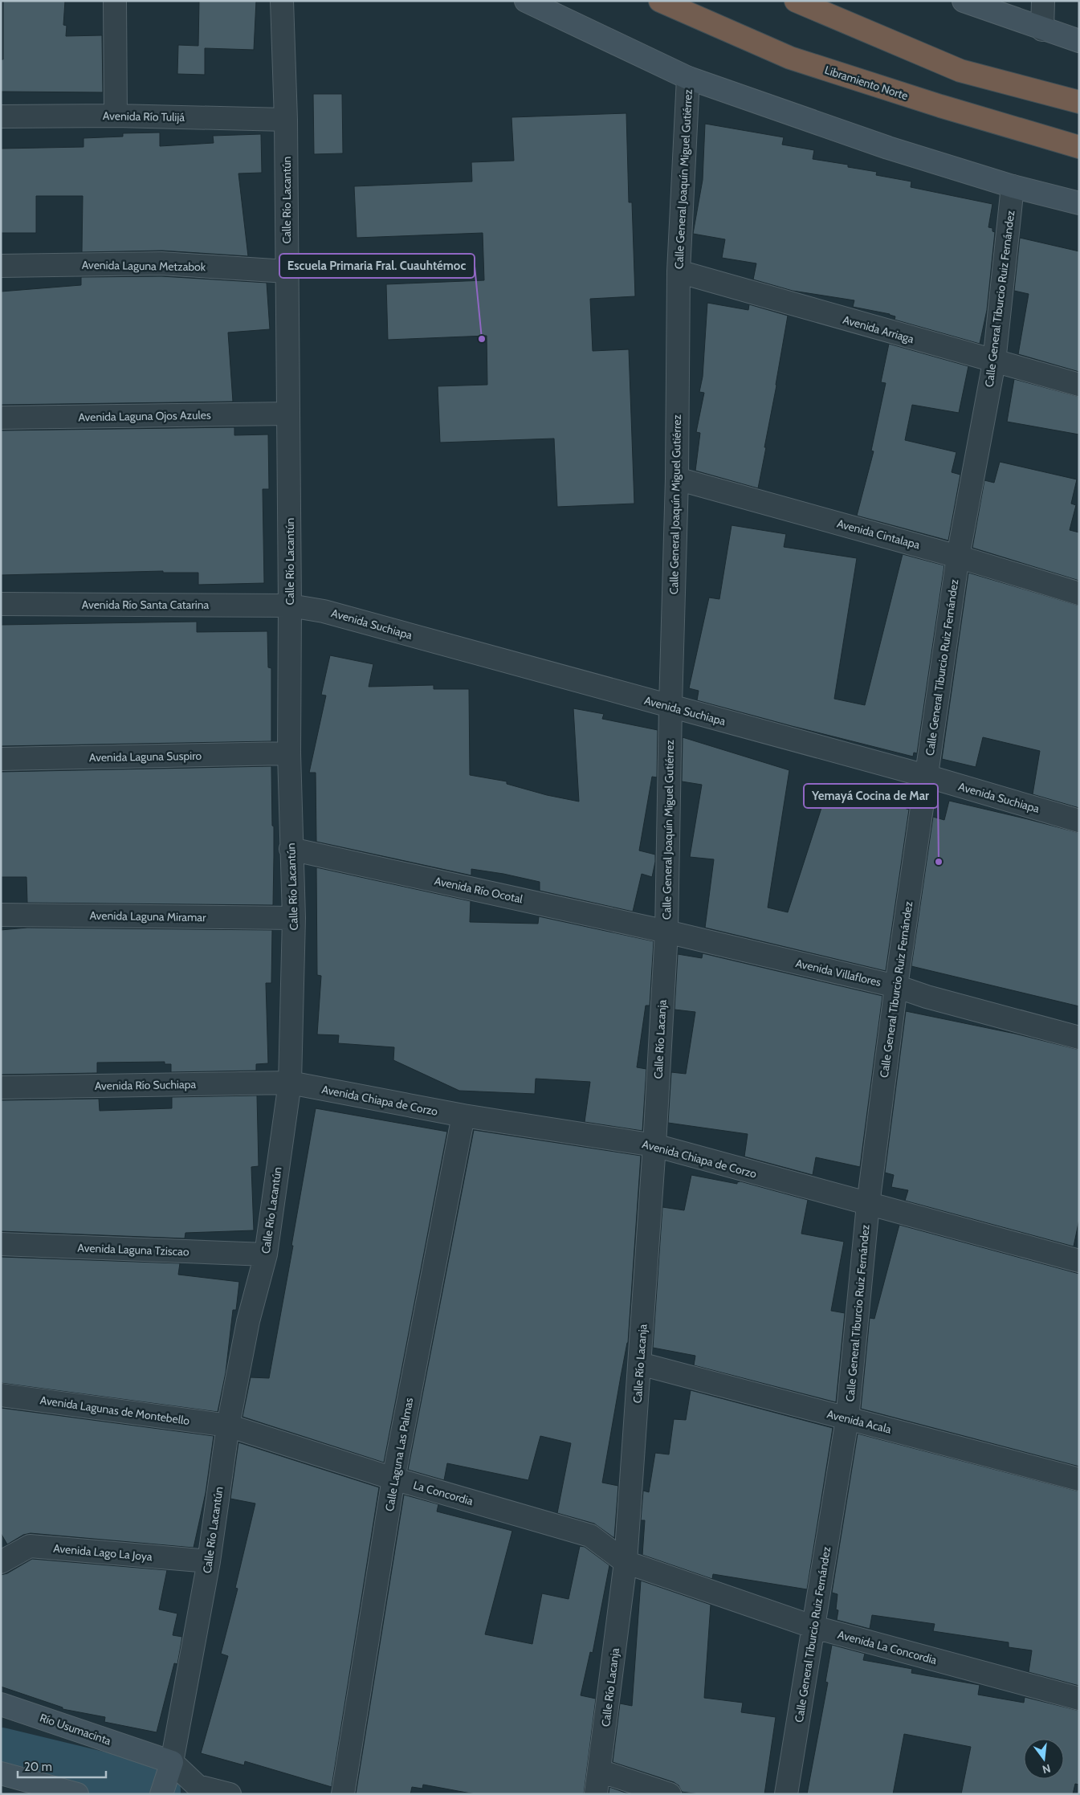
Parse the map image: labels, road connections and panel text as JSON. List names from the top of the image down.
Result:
{
  "streets": {
    "highway": ["Libramiento Norte"],
    "street": [
      "Avenida Río Tulijá",
      "Calle General Joaquín Miguel Gutiérrez",
      "Calle Río Lacantún",
      "Avenida Laguna Metzabok",
      "Calle General Tiburcio Ruiz Fernández",
      "Avenida Arriaga",
      "Avenida Laguna Ojos Azules",
      "Avenida Cintalapa",
      "Avenida Río Santa Catarina",
      "Avenida Suchiapa",
      "Avenida Laguna Suspiro",
      "Avenida Río Ocotal",
      "Avenida Laguna Miramar",
      "Avenida Villaflores",
      "Calle Río Lacanja",
      "Avenida Río Suchiapa",
      "Avenida Chiapa de Corzo",
      "Avenida Laguna Tziscao",
      "Avenida Lagunas de Montebello",
      "Avenida Acala",
      "Calle Laguna Las Palmas",
      "La Concordia",
      "Avenida Lago La Joya",
      "Avenida La Concordia",
      "Río Usumacinta"
    ]
  },
  "crossings": [
    ["Avenida Río Tulijá", "Calle Río Lacantún"],
    ["Calle General Joaquín Miguel Gutiérrez", "Avenida Arriaga"],
    ["Calle General Joaquín Miguel Gutiérrez", "Avenida Cintalapa"],
    ["Calle General Joaquín Miguel Gutiérrez", "Avenida Suchiapa"],
    ["Calle General Joaquín Miguel Gutiérrez", "Avenida Río Ocotal"],
    ["Calle General Joaquín Miguel Gutiérrez", "Avenida Villaflores"],
    ["Calle General Joaquín Miguel Gutiérrez", "Calle Río Lacanja"],
    ["Calle Río Lacantún", "Avenida Laguna Metzabok"],
    ["Calle Río Lacantún", "Avenida Laguna Ojos Azules"],
    ["Calle Río Lacantún", "Avenida Río Santa Catarina"],
    ["Calle Río Lacantún", "Avenida Suchiapa"],
    ["Calle Río Lacantún", "Avenida Laguna Suspiro"],
    ["Calle Río Lacantún", "Avenida Río Ocotal"],
    ["Calle Río Lacantún", "Avenida Laguna Miramar"],
    ["Calle Río Lacantún", "Avenida Río Suchiapa"],
    ["Calle Río Lacantún", "Avenida Chiapa de Corzo"],
    ["Calle Río Lacantún", "Avenida Laguna Tziscao"],
    ["Calle Río Lacantún", "Avenida Lagunas de Montebello"],
    ["Calle Río Lacantún", "La Concordia"],
    ["Calle Río Lacantún", "Avenida Lago La Joya"],
    ["Calle Río Lacantún", "Río Usumacinta"],
    ["Calle General Tiburcio Ruiz Fernández", "Avenida Arriaga"],
    ["Calle General Tiburcio Ruiz Fernández", "Avenida Cintalapa"],
    ["Calle General Tiburcio Ruiz Fernández", "Avenida Suchiapa"],
    ["Calle General Tiburcio Ruiz Fernández", "Avenida Villaflores"],
    ["Calle General Tiburcio Ruiz Fernández", "Avenida Chiapa de Corzo"],
    ["Calle General Tiburcio Ruiz Fernández", "Avenida Acala"],
    ["Calle General Tiburcio Ruiz Fernández", "Avenida La Concordia"],
    ["Avenida Río Santa Catarina", "Avenida Suchiapa"],
    ["Avenida Río Ocotal", "Avenida Villaflores"],
    ["Avenida Río Ocotal", "Calle Río Lacanja"],
    ["Avenida Villaflores", "Calle Río Lacanja"],
    ["Calle Río Lacanja", "Avenida Chiapa de Corzo"],
    ["Calle Río Lacanja", "Avenida Acala"],
    ["Calle Río Lacanja", "Avenida La Concordia"],
    ["Avenida Río Suchiapa", "Avenida Chiapa de Corzo"],
    ["Avenida Chiapa de Corzo", "Calle Laguna Las Palmas"],
    ["Avenida Lagunas de Montebello", "La Concordia"],
    ["Calle Laguna Las Palmas", "La Concordia"],
    ["La Concordia", "Avenida La Concordia"]
  ],
  "places": ["Escuela Primaria Fral. Cuauhtémoc", "Yemayá Cocina de Mar"],
  "scale_bar": "20 m",
  "north": "bottom"
}
